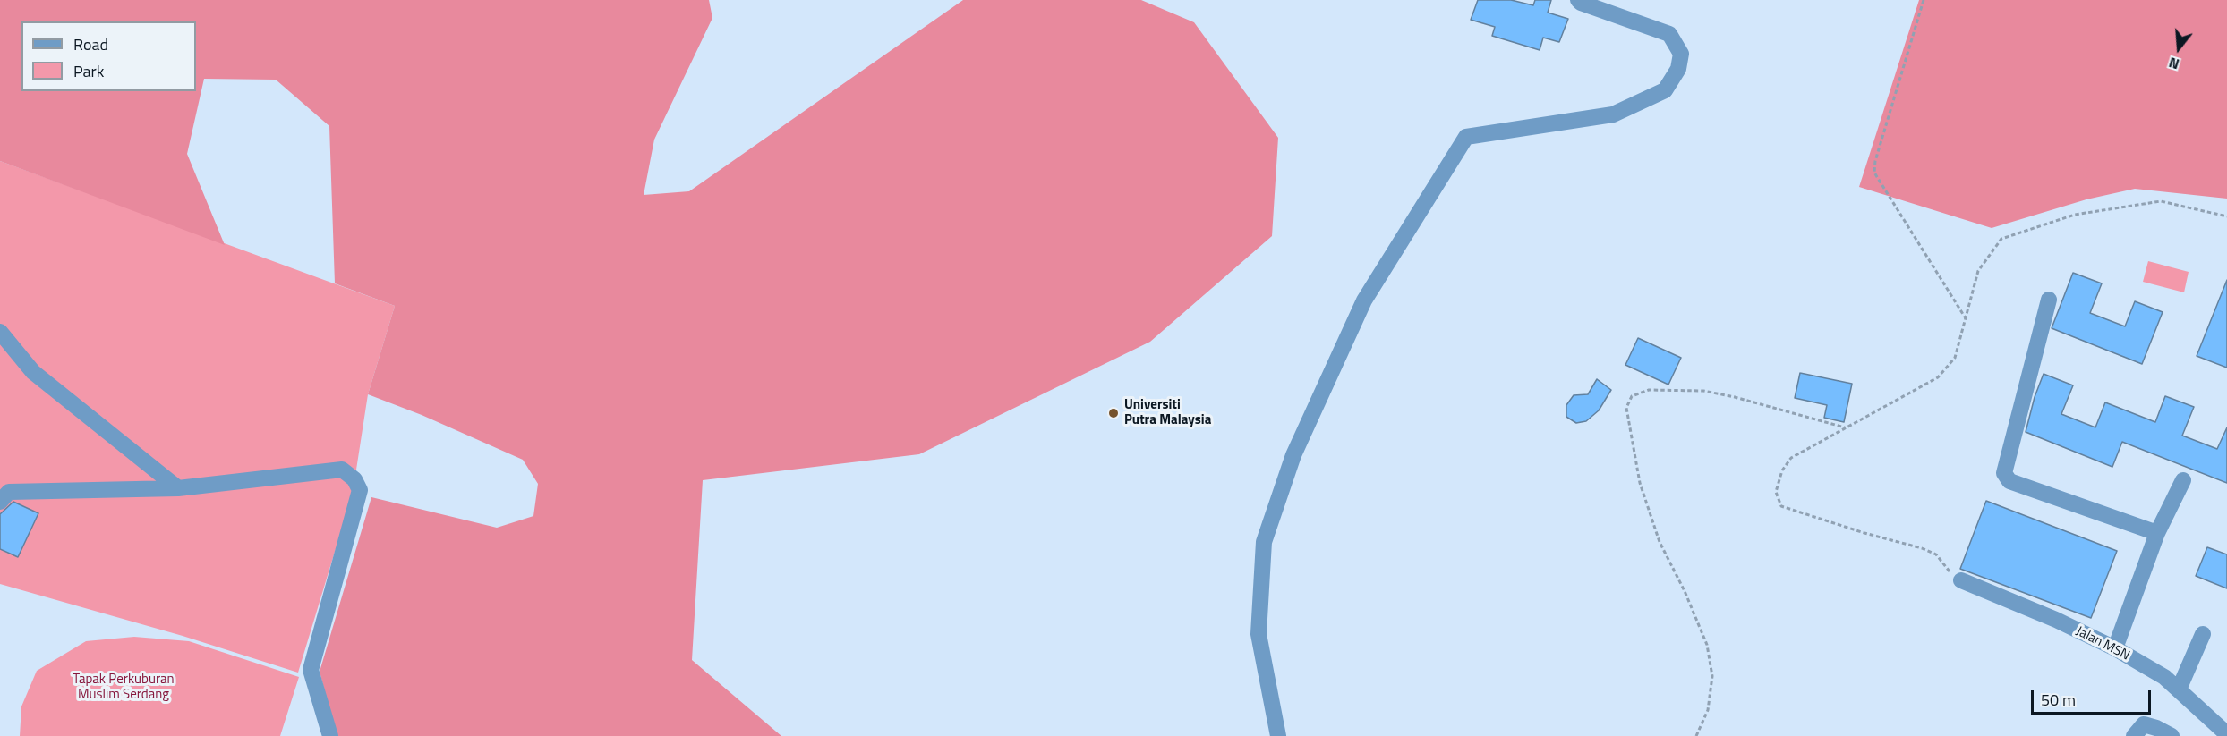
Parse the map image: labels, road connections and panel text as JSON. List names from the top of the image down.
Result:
{
  "streets": {
    "street": ["Jalan MSN"]
  },
  "parks": ["Tapak Perkuburan Muslim Serdang"],
  "places": ["Universiti Putra Malaysia"],
  "legend": ["Road", "Park"],
  "scale_bar": "50 m",
  "north": "bottom"
}
